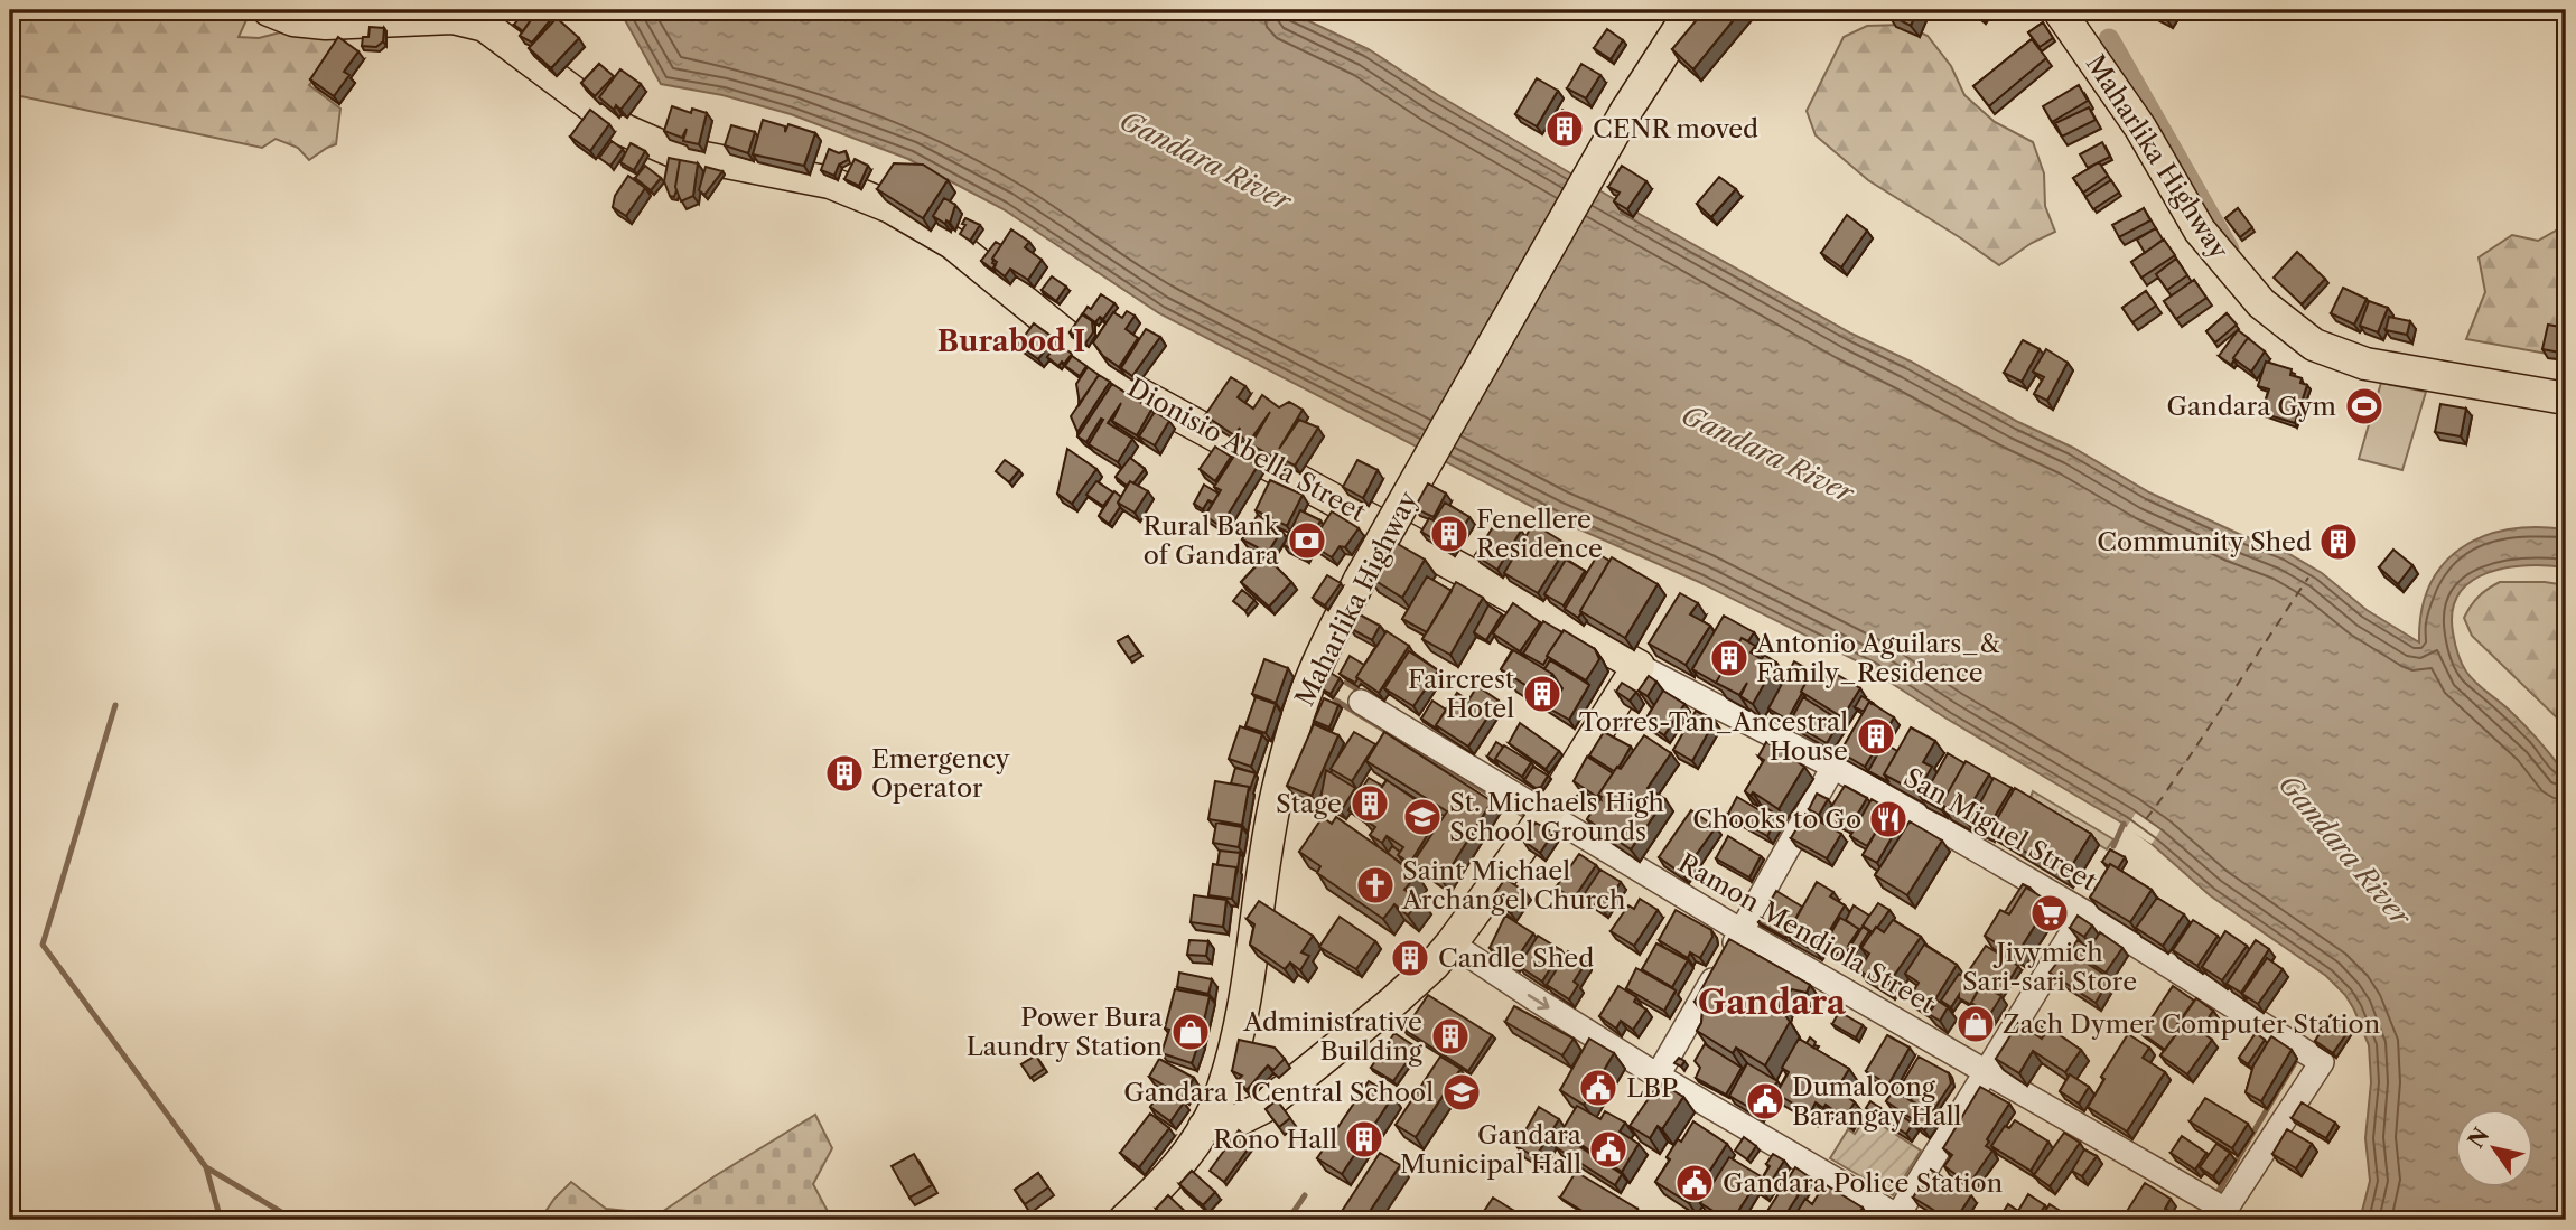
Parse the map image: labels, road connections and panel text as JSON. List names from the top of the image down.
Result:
{
  "streets": {
    "main road": ["Maharlika Highway", "Dionisio Abella Street"],
    "street": ["San Miguel Street", "Ramon Mendiola Street"]
  },
  "crossings": [
    ["Dionisio Abella Street", "San Miguel Street"],
    ["San Miguel Street", "Ramon Mendiola Street"]
  ],
  "districts": ["Burabod I", "Gandara"],
  "water": ["Gandara River"],
  "places": {
    "building": [
      "CENR moved",
      "Fenellere Residence",
      "Community Shed",
      "Antonio Aguilars_& Family_Residence",
      "Faircrest Hotel",
      "Torres-Tan_Ancestral House",
      "Emergency Operator",
      "Stage",
      "Candle Shed",
      "Administrative Building",
      "Rono Hall"
    ],
    "sports": ["Gandara Gym"],
    "bank": ["Rural Bank of Gandara"],
    "school or university": ["St. Michaels High School Grounds", "Gandara I Central School"],
    "restaurant": ["Chooks to Go"],
    "church": ["Saint Michael Archangel Church"],
    "supermarket": ["Jivymich Sari-sari Store"],
    "shop": ["Zach Dymer Computer Station", "Power Bura Laundry Station"],
    "public building": [
      "LBP",
      "Dumaloong Barangay Hall",
      "Gandara Municipal Hall",
      "Gandara Police Station"
    ]
  },
  "north": "top left"
}
